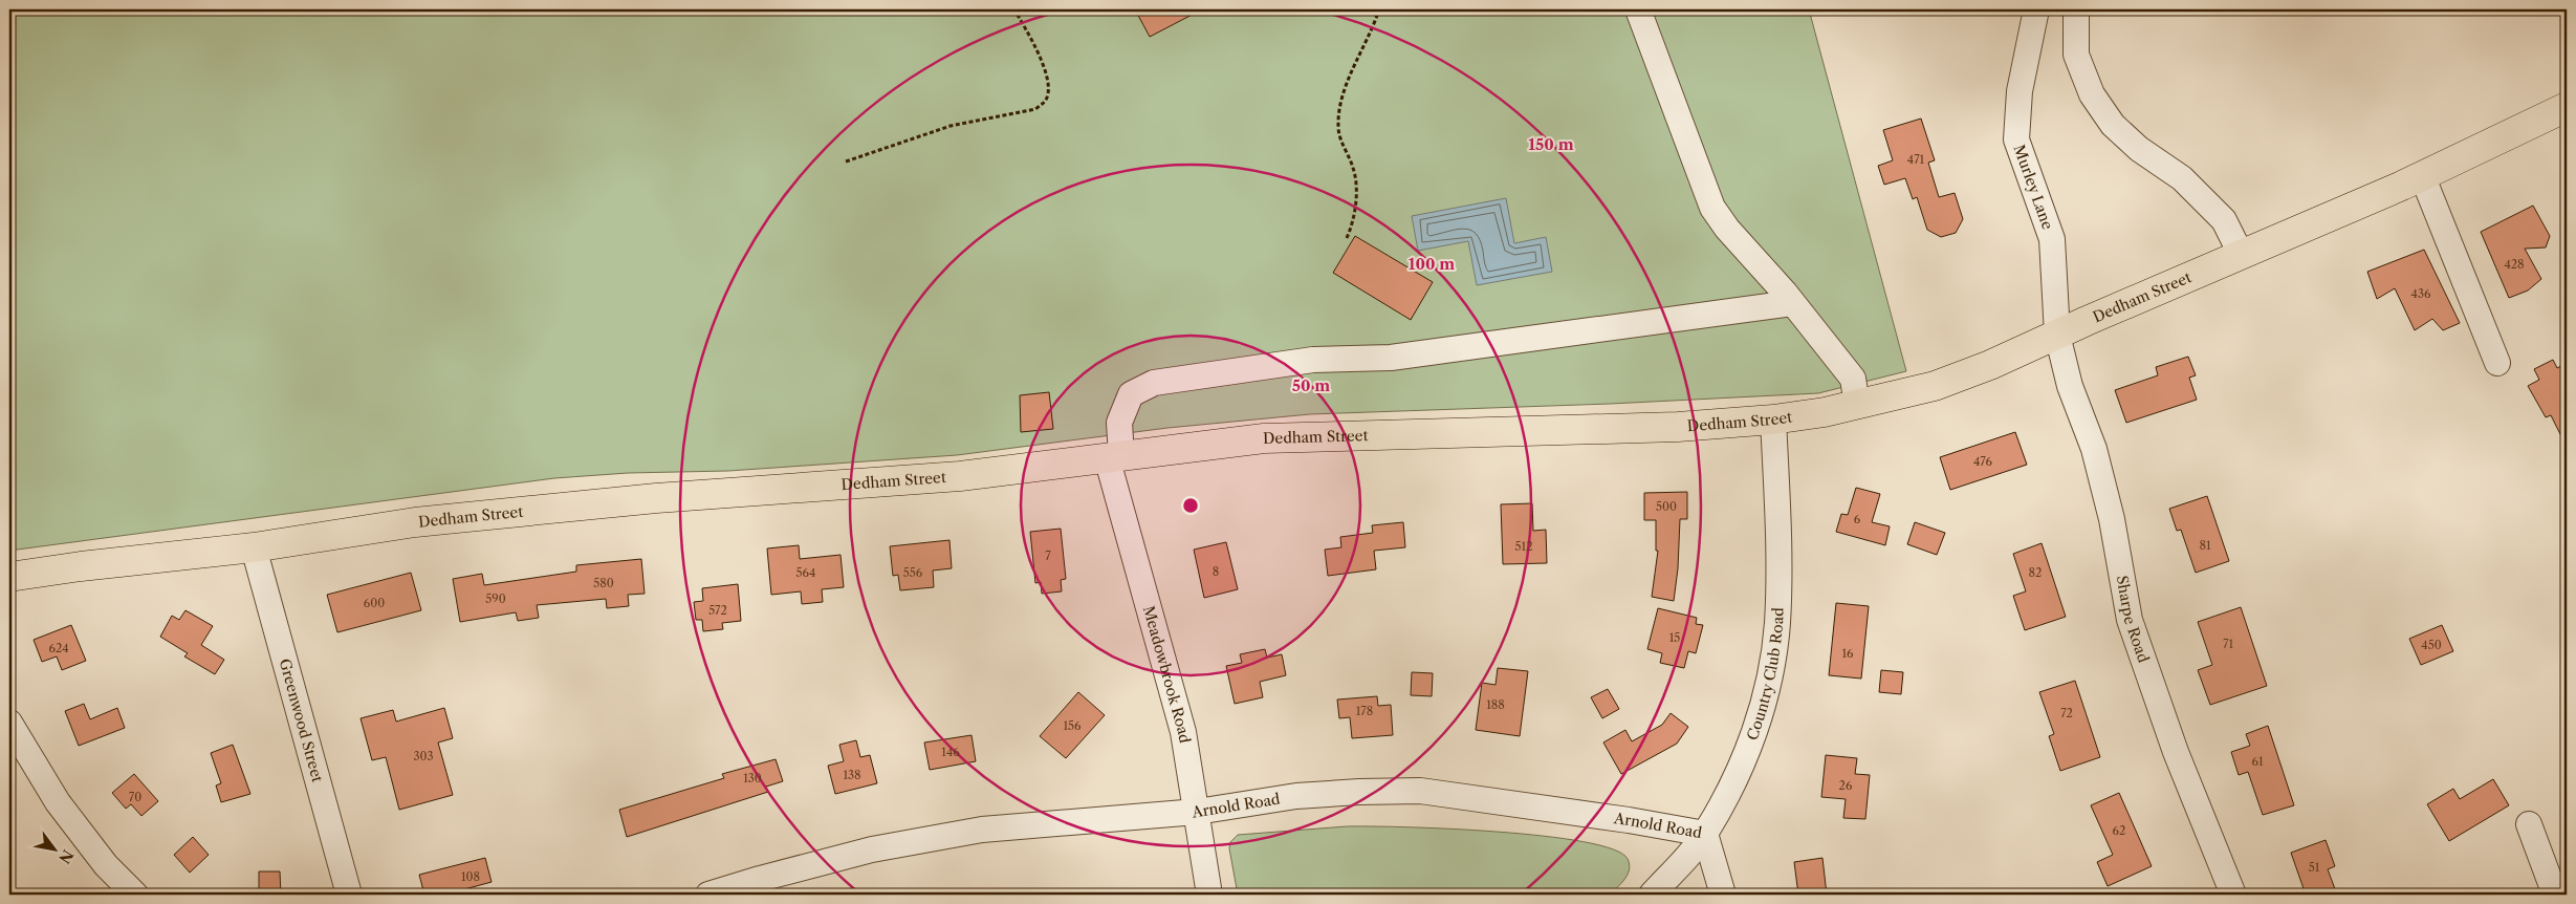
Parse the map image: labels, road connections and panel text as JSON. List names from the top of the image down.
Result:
{
  "streets": {
    "main road": ["Dedham Street"],
    "street": [
      "Murley Lane",
      "Sharpe Road",
      "Country Club Road",
      "Meadowbrook Road",
      "Greenwood Street",
      "Arnold Road"
    ]
  },
  "crossings": [
    ["Murley Lane", "Dedham Street"],
    ["Murley Lane", "Sharpe Road"],
    ["Dedham Street", "Sharpe Road"],
    ["Dedham Street", "Country Club Road"],
    ["Dedham Street", "Meadowbrook Road"],
    ["Dedham Street", "Greenwood Street"],
    ["Country Club Road", "Arnold Road"],
    ["Meadowbrook Road", "Arnold Road"]
  ],
  "house_numbers": [
    "471",
    "428",
    "436",
    "476",
    "500",
    "6",
    "81",
    "512",
    "7",
    "8",
    "564",
    "556",
    "82",
    "580",
    "590",
    "600",
    "572",
    "15",
    "71",
    "450",
    "624",
    "16",
    "188",
    "178",
    "72",
    "156",
    "146",
    "303",
    "61",
    "138",
    "130",
    "26",
    "70",
    "62",
    "51",
    "108"
  ],
  "north": "bottom right",
  "rings": ["150 m", "100 m", "50 m"]
}
